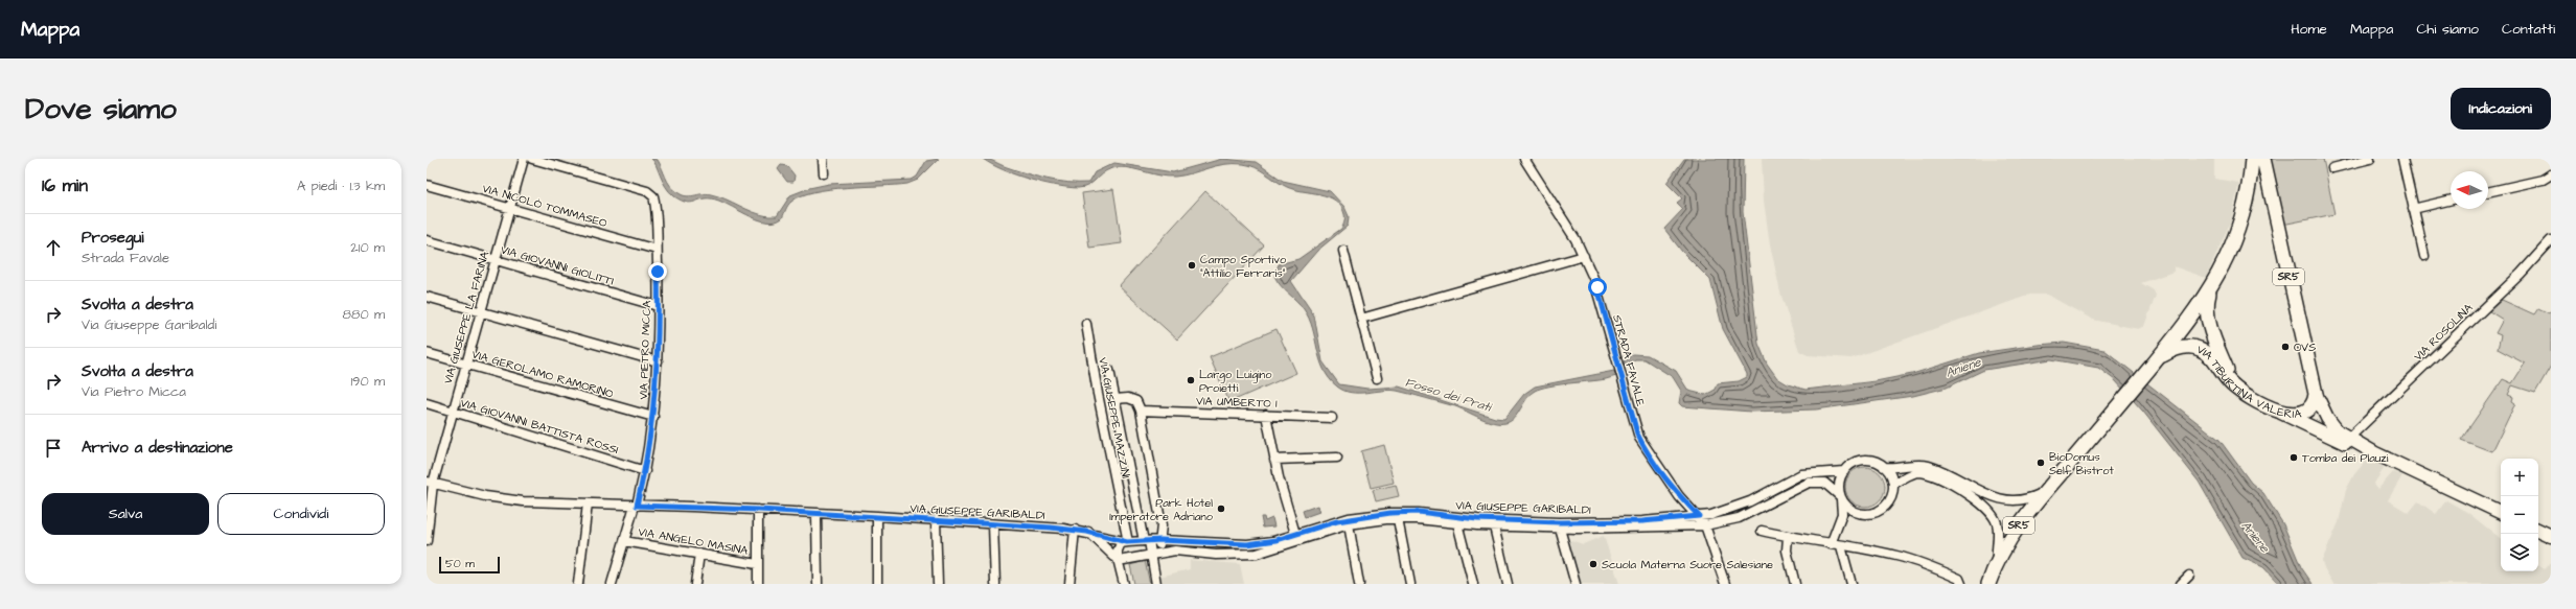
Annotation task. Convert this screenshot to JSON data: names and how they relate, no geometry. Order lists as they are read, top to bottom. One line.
{"streets":{"main road":["SR5","VIA TIBURTINA VALERIA"],"street":["VIA NICOLÒ TOMMASEO","VIA GIOVANNI GIOLITTI","VIA GIUSEPPE LA FARINA","VIA ROSOLINA","VIA PIETRO MICCA","STRADA FAVALE","VIA GEROLAMO RAMORINO","VIA UMBERTO I","VIA GIUSEPPE MAZZINI","VIA GIOVANNI BATTISTA ROSSI","VIA GIUSEPPE GARIBALDI","VIA ANGELO MASINA"]},"crossings":[["VIA NICOLÒ TOMMASEO","VIA GIUSEPPE LA FARINA"],["VIA NICOLÒ TOMMASEO","VIA PIETRO MICCA"],["VIA GIOVANNI GIOLITTI","VIA GIUSEPPE LA FARINA"],["VIA GIOVANNI GIOLITTI","VIA PIETRO MICCA"],["VIA GIUSEPPE LA FARINA","VIA GEROLAMO RAMORINO"],["VIA GIUSEPPE LA FARINA","VIA GIOVANNI BATTISTA ROSSI"],["VIA GIUSEPPE LA FARINA","VIA GIUSEPPE GARIBALDI"],["VIA PIETRO MICCA","VIA GEROLAMO RAMORINO"],["VIA PIETRO MICCA","VIA GIOVANNI BATTISTA ROSSI"],["VIA PIETRO MICCA","VIA GIUSEPPE GARIBALDI"],["VIA PIETRO MICCA","VIA ANGELO MASINA"],["STRADA FAVALE","VIA GIUSEPPE GARIBALDI"],["VIA GIUSEPPE MAZZINI","VIA GIUSEPPE GARIBALDI"]],"water":["Aniene","Fosso dei Prati"],"places":["Campo Sportivo \"Attilio Ferraris\"","OVS","Largo Luigino Proietti","Tomba dei Plauzi","BioDomus Self Bistrot","Park Hotel Imperatore Adriano","Scuola Materna Suore Salesiane"],"scale_bar":"50 m","north":"left","page":{"header":"Mappa","nav":["Home","Mappa","Chi siamo","Contatti"],"buttons":["Indicazioni",["Salva","Condividi"]],"title":"Dove siamo","heading":["16 min","A piedi · 1.3 km"],"list":[["Prosegui","Strada Favale","210 m"],["Svolta a destra","Via Giuseppe Garibaldi","880 m"],["Svolta a destra","Via Pietro Micca","190 m"],"Arrivo a destinazione"],"map_buttons":["+","−"],"scale":"50 m"}}
